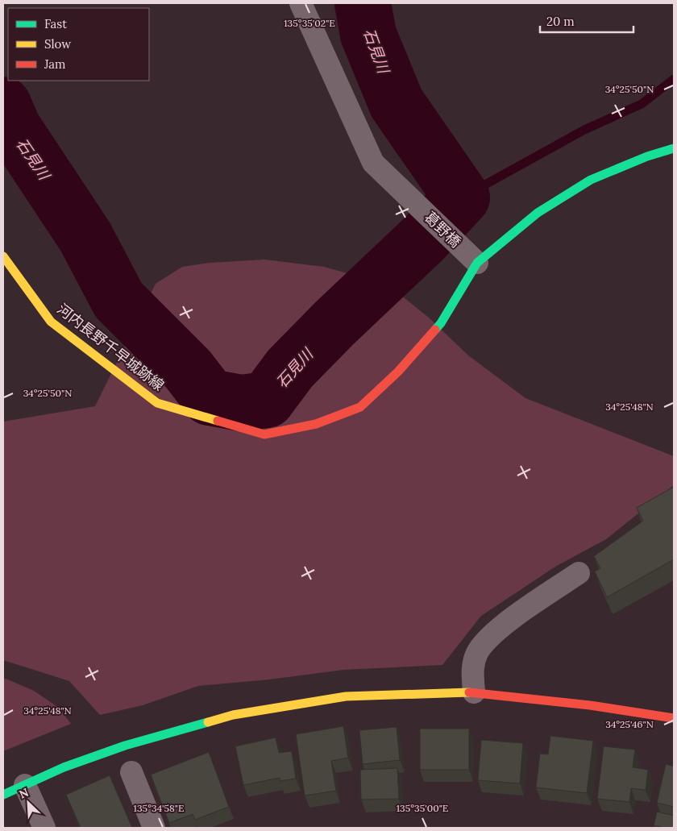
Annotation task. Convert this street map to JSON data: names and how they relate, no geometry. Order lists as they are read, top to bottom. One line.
{"streets":{"main road":["河内長野千早城跡線"],"street":["葛野橋"]},"crossings":[["葛野橋","河内長野千早城跡線"]],"water":["石見川"],"legend":["Fast","Slow","Jam"],"scale_bar":"20 m","north":"top left","coordinates":["135°35'02\"E","34°25'50\"N","34°25'48\"N","34°25'46\"N","135°34'58\"E","135°35'00\"E"]}
